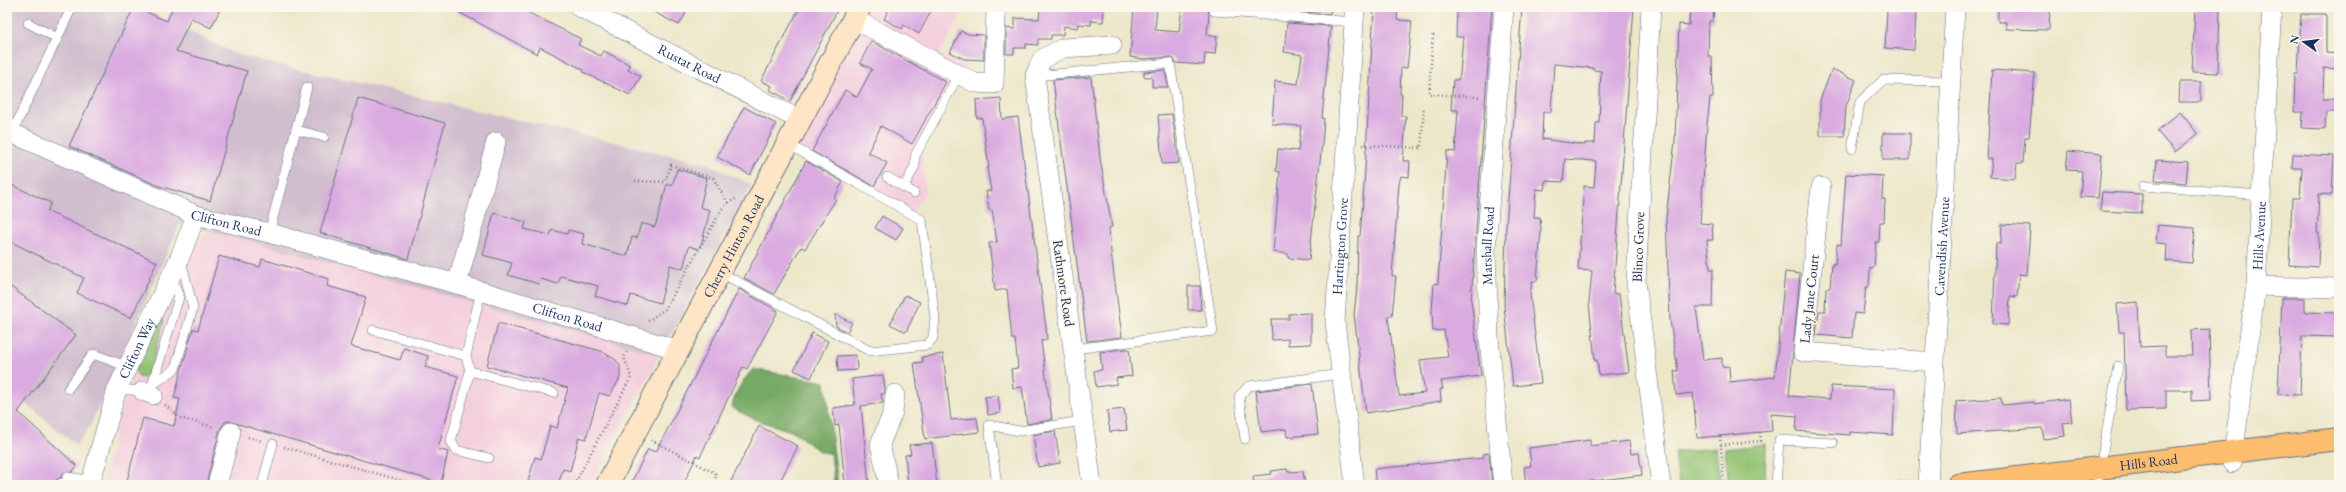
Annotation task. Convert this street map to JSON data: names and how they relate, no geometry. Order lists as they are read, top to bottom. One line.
{"streets":{"main road":["Hills Road"],"street":["Rustat Road","Clifton Road","Hills Avenue","Cherry Hinton Road","Hartington Grove","Marshall Road","Cavendish Avenue","Blinco Grove","Rathmore Road","Lady Jane Court","Clifton Way"]},"crossings":[["Rustat Road","Cherry Hinton Road"],["Clifton Road","Cherry Hinton Road"],["Clifton Road","Clifton Way"],["Hills Avenue","Hills Road"],["Cavendish Avenue","Lady Jane Court"]],"north":"left"}
